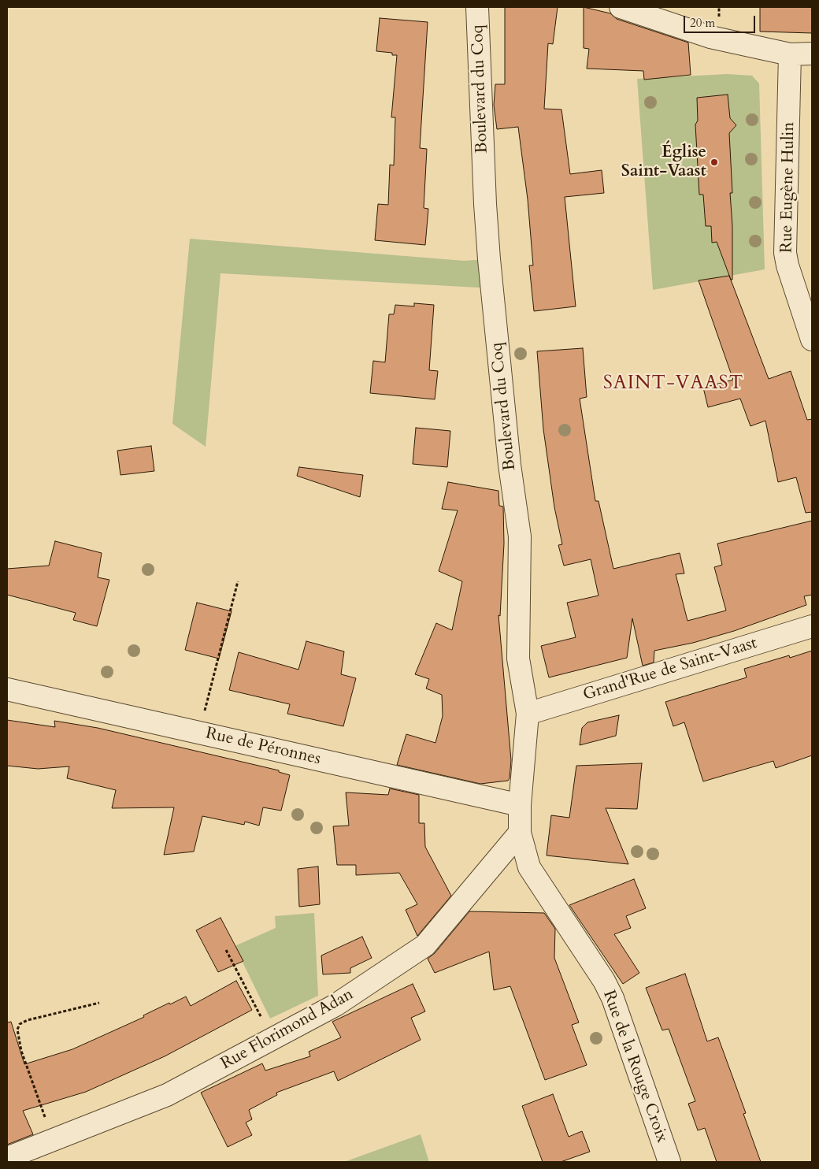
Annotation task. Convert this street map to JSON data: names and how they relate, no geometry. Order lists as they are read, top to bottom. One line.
{"streets":{"street":["Boulevard du Coq","Rue Eugène Hulin","Grand'Rue de Saint-Vaast","Rue de Péronnes","Rue Florimond Adan","Rue de la Rouge Croix"]},"crossings":[["Boulevard du Coq","Grand'Rue de Saint-Vaast"],["Boulevard du Coq","Rue de Péronnes"],["Boulevard du Coq","Rue de la Rouge Croix"],["Rue de Péronnes","Rue de la Rouge Croix"],["Rue Florimond Adan","Rue de la Rouge Croix"]],"districts":["SAINT-VAAST"],"places":["Église Saint-Vaast"],"scale_bar":"20 m"}
